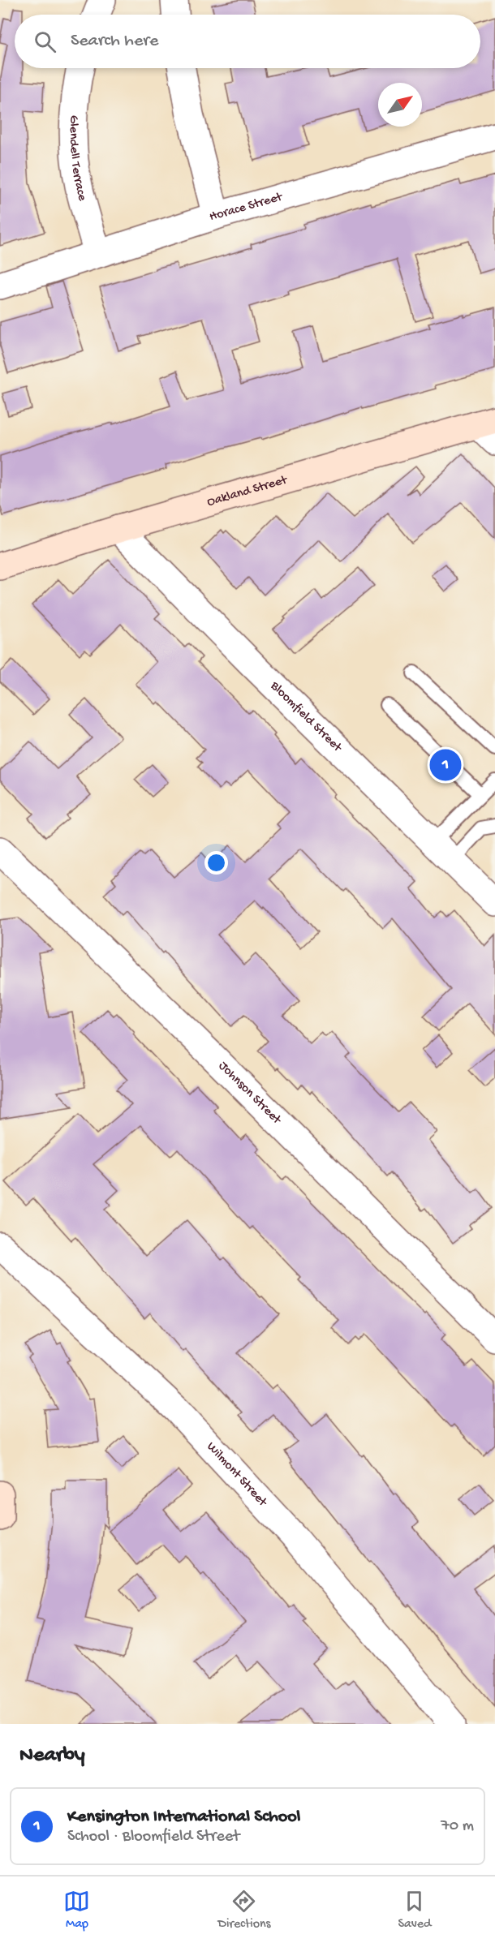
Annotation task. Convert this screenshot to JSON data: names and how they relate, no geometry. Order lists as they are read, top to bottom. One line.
{"streets":{"main road":["Oakland Street"],"street":["Glendell Terrace","Horace Street","Bloomfield Street","Johnson Street","Wilmont Street"]},"crossings":[["Glendell Terrace","Horace Street"],["Oakland Street","Bloomfield Street"]],"north":"top right","page":{"search":"Search here","pins":"1","heading":"Nearby","list":[{"mark":"1","name":"Kensington International School","note":"School · Bloomfield Street","value":"70 m"}],"nav":["Map","Directions","Saved"]}}
